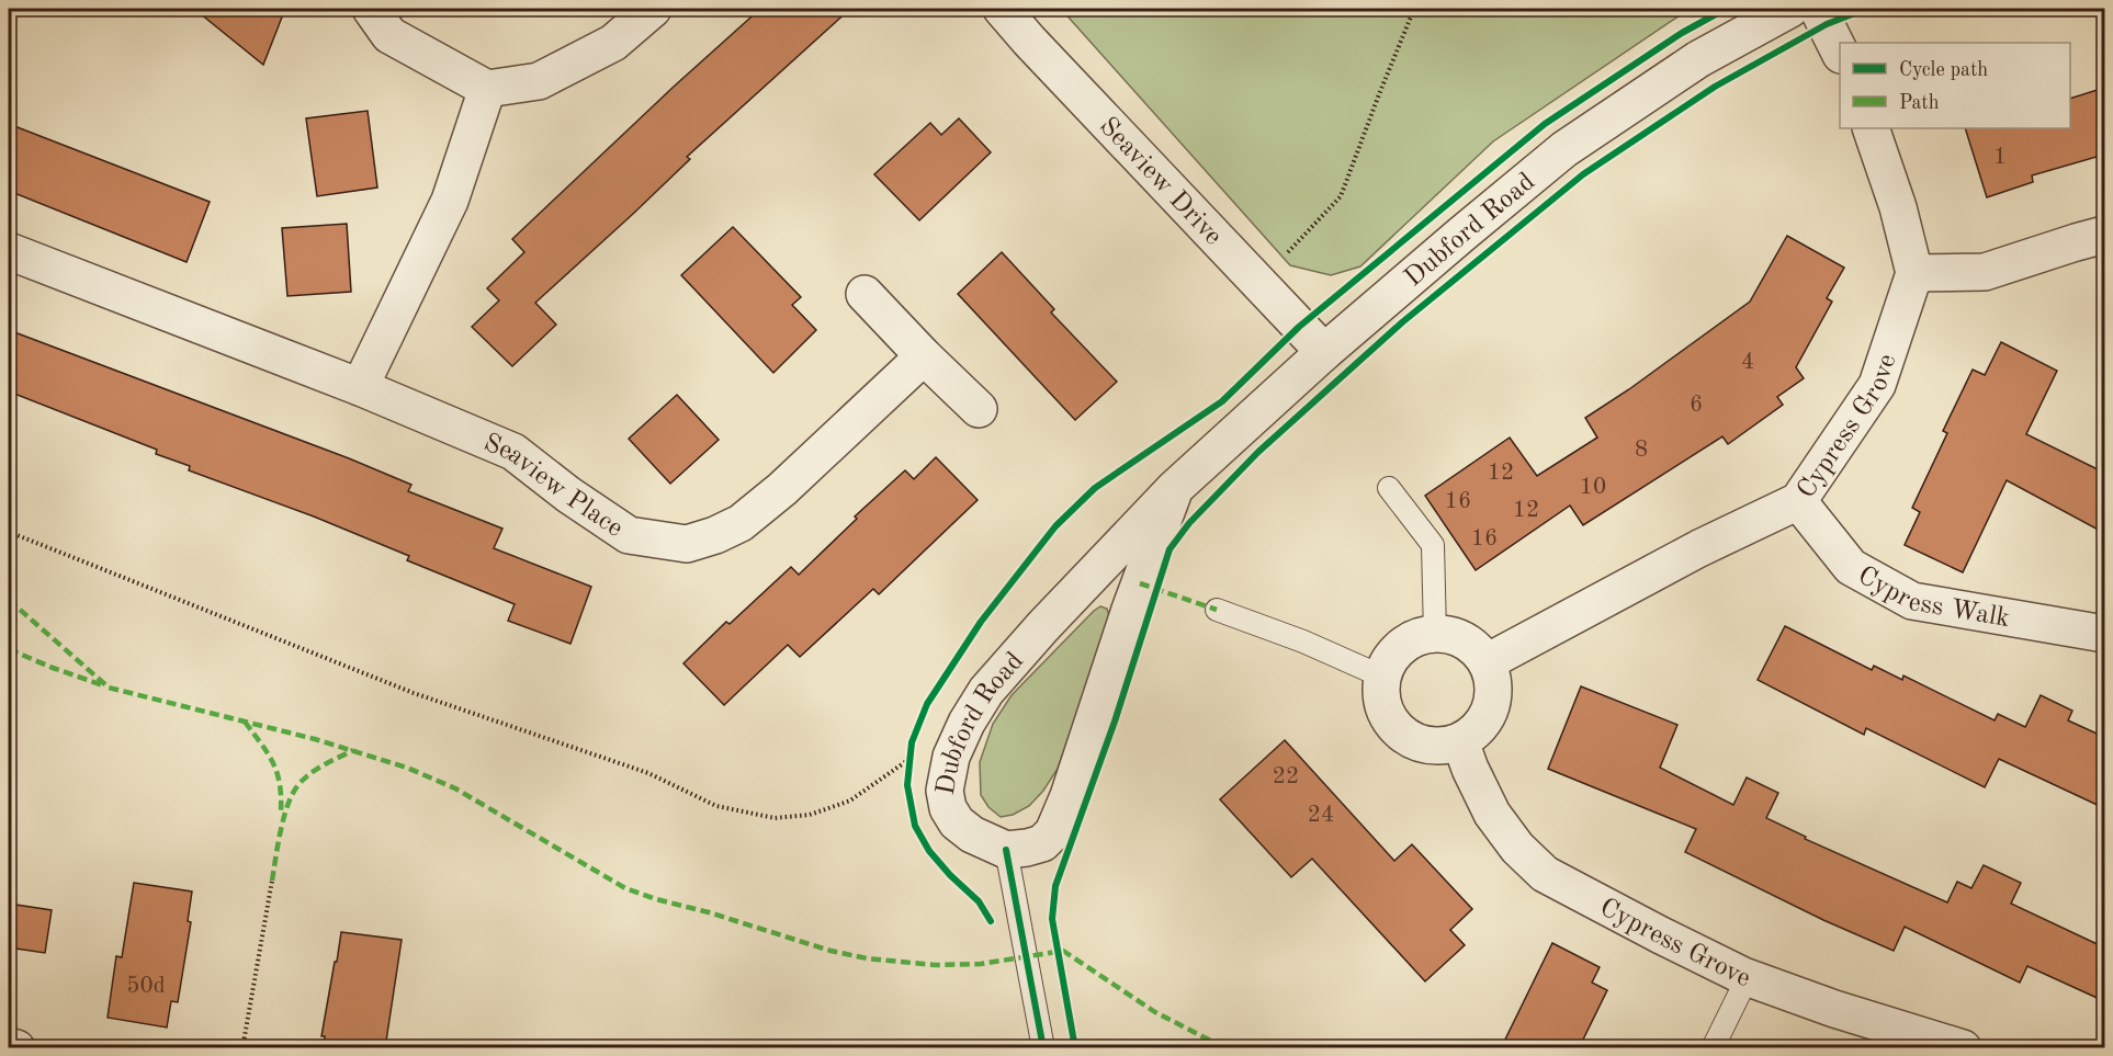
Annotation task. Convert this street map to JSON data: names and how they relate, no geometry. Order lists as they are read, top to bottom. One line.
{"streets":{"street":["Seaview Drive","Dubford Road","Cypress Grove","Seaview Place","Cypress Walk"]},"crossings":[["Seaview Drive","Dubford Road"],["Cypress Grove","Cypress Walk"]],"house_numbers":["1","4","6","8","12","10","16","12","16","22","24","50d"],"legend":["Cycle path","Path"]}
